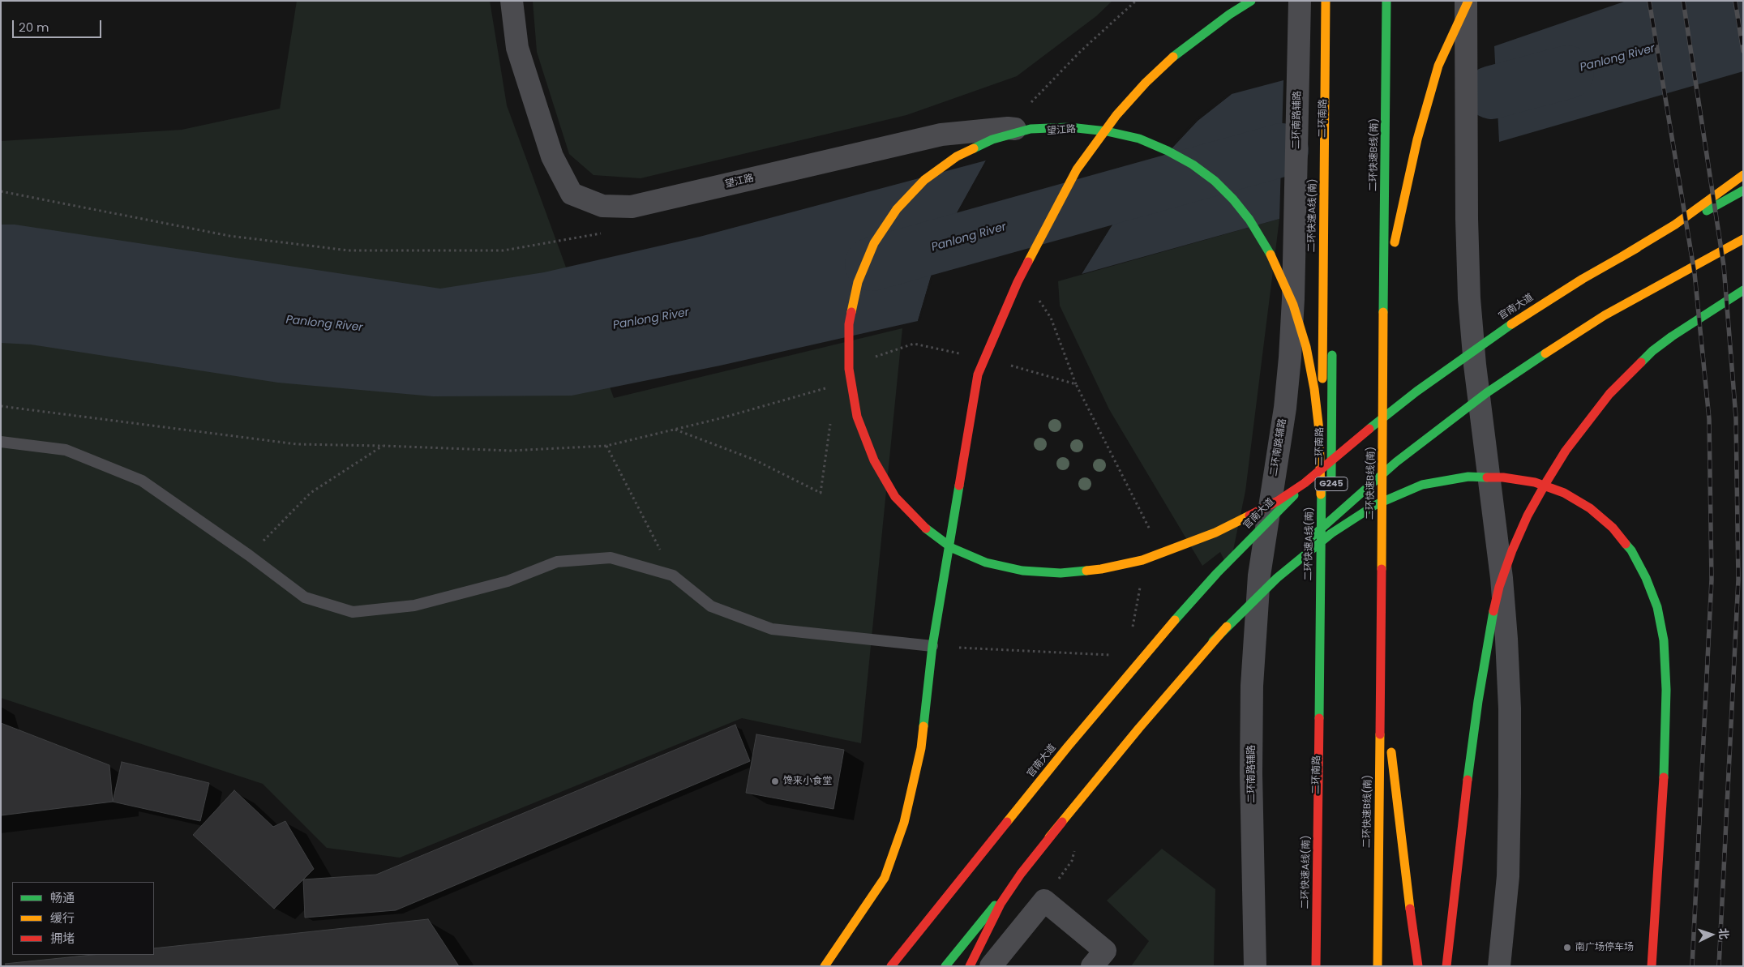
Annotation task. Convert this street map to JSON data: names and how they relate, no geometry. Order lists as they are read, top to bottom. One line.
{"streets":{"main road":["二环南路","二环快速B线(南)","二环快速A线(南)","官南大道","G245"],"street":["二环南路辅路","望江路"]},"water":["Panlong River"],"places":["馋来小食堂","南广场停车场"],"legend":["畅通","缓行","拥堵"],"scale_bar":"20 m","north":"right"}
